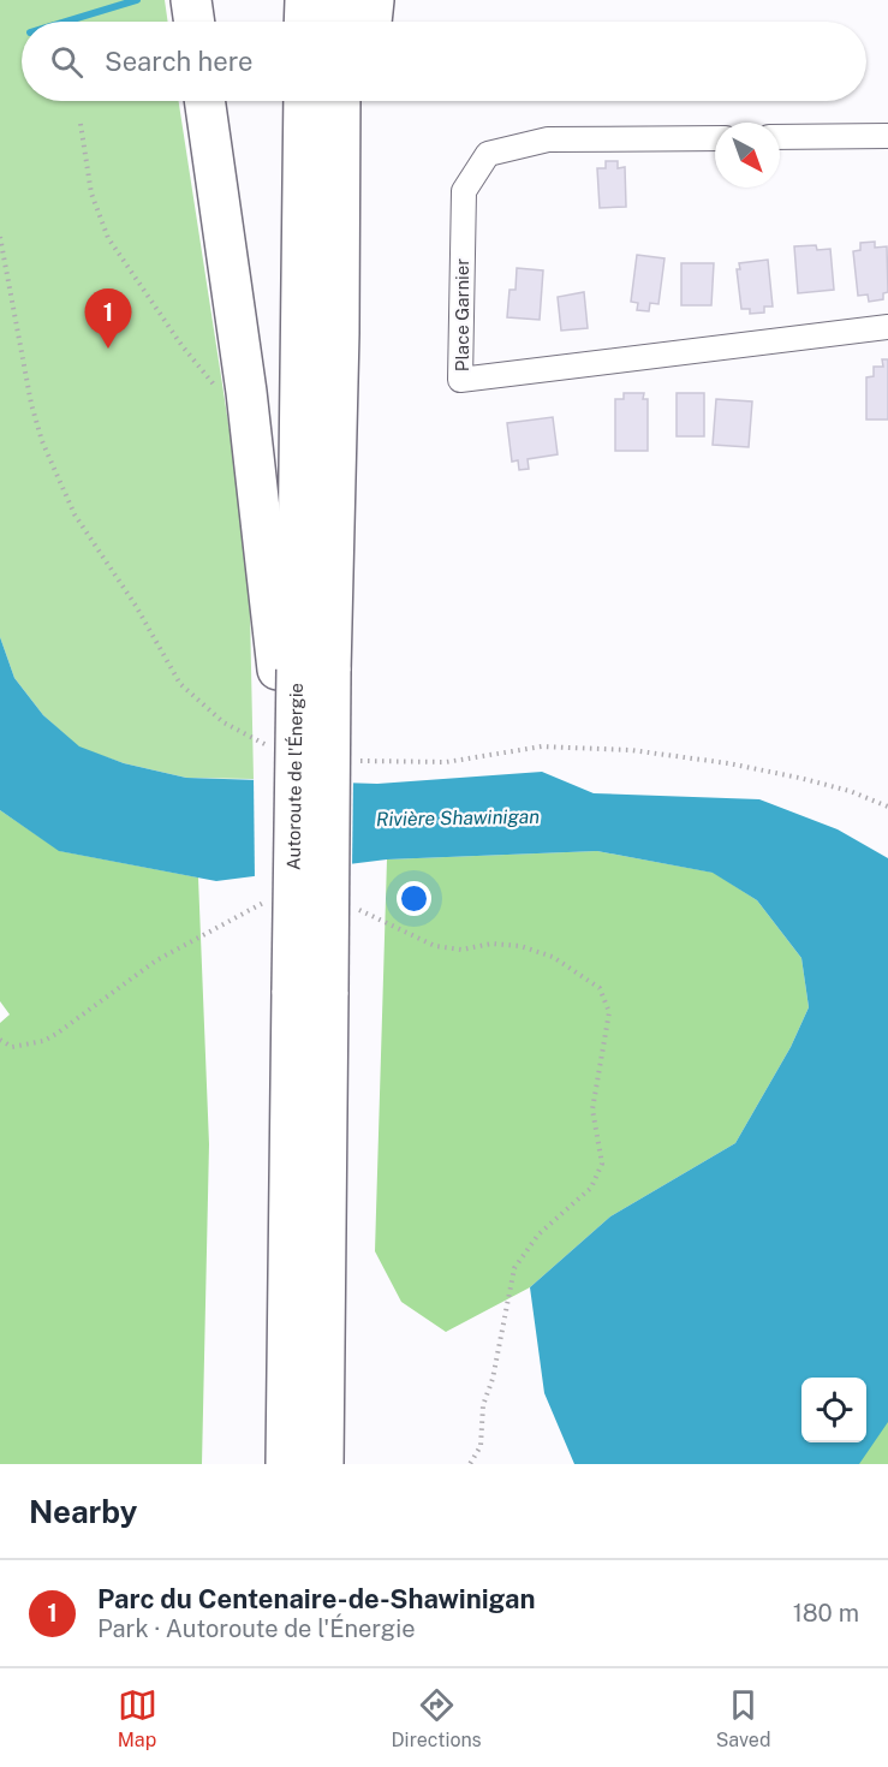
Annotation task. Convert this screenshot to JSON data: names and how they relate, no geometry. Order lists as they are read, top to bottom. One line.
{"streets":{"highway":["Autoroute de l'Énergie"],"street":["Place Garnier"]},"water":["Rivière Shawinigan"],"north":"bottom right","page":{"search":"Search here","pins":"1","heading":"Nearby","list":[{"mark":"1","name":"Parc du Centenaire-de-Shawinigan","note":"Park · Autoroute de l'Énergie","value":"180 m"}],"nav":["Map","Directions","Saved"]}}
